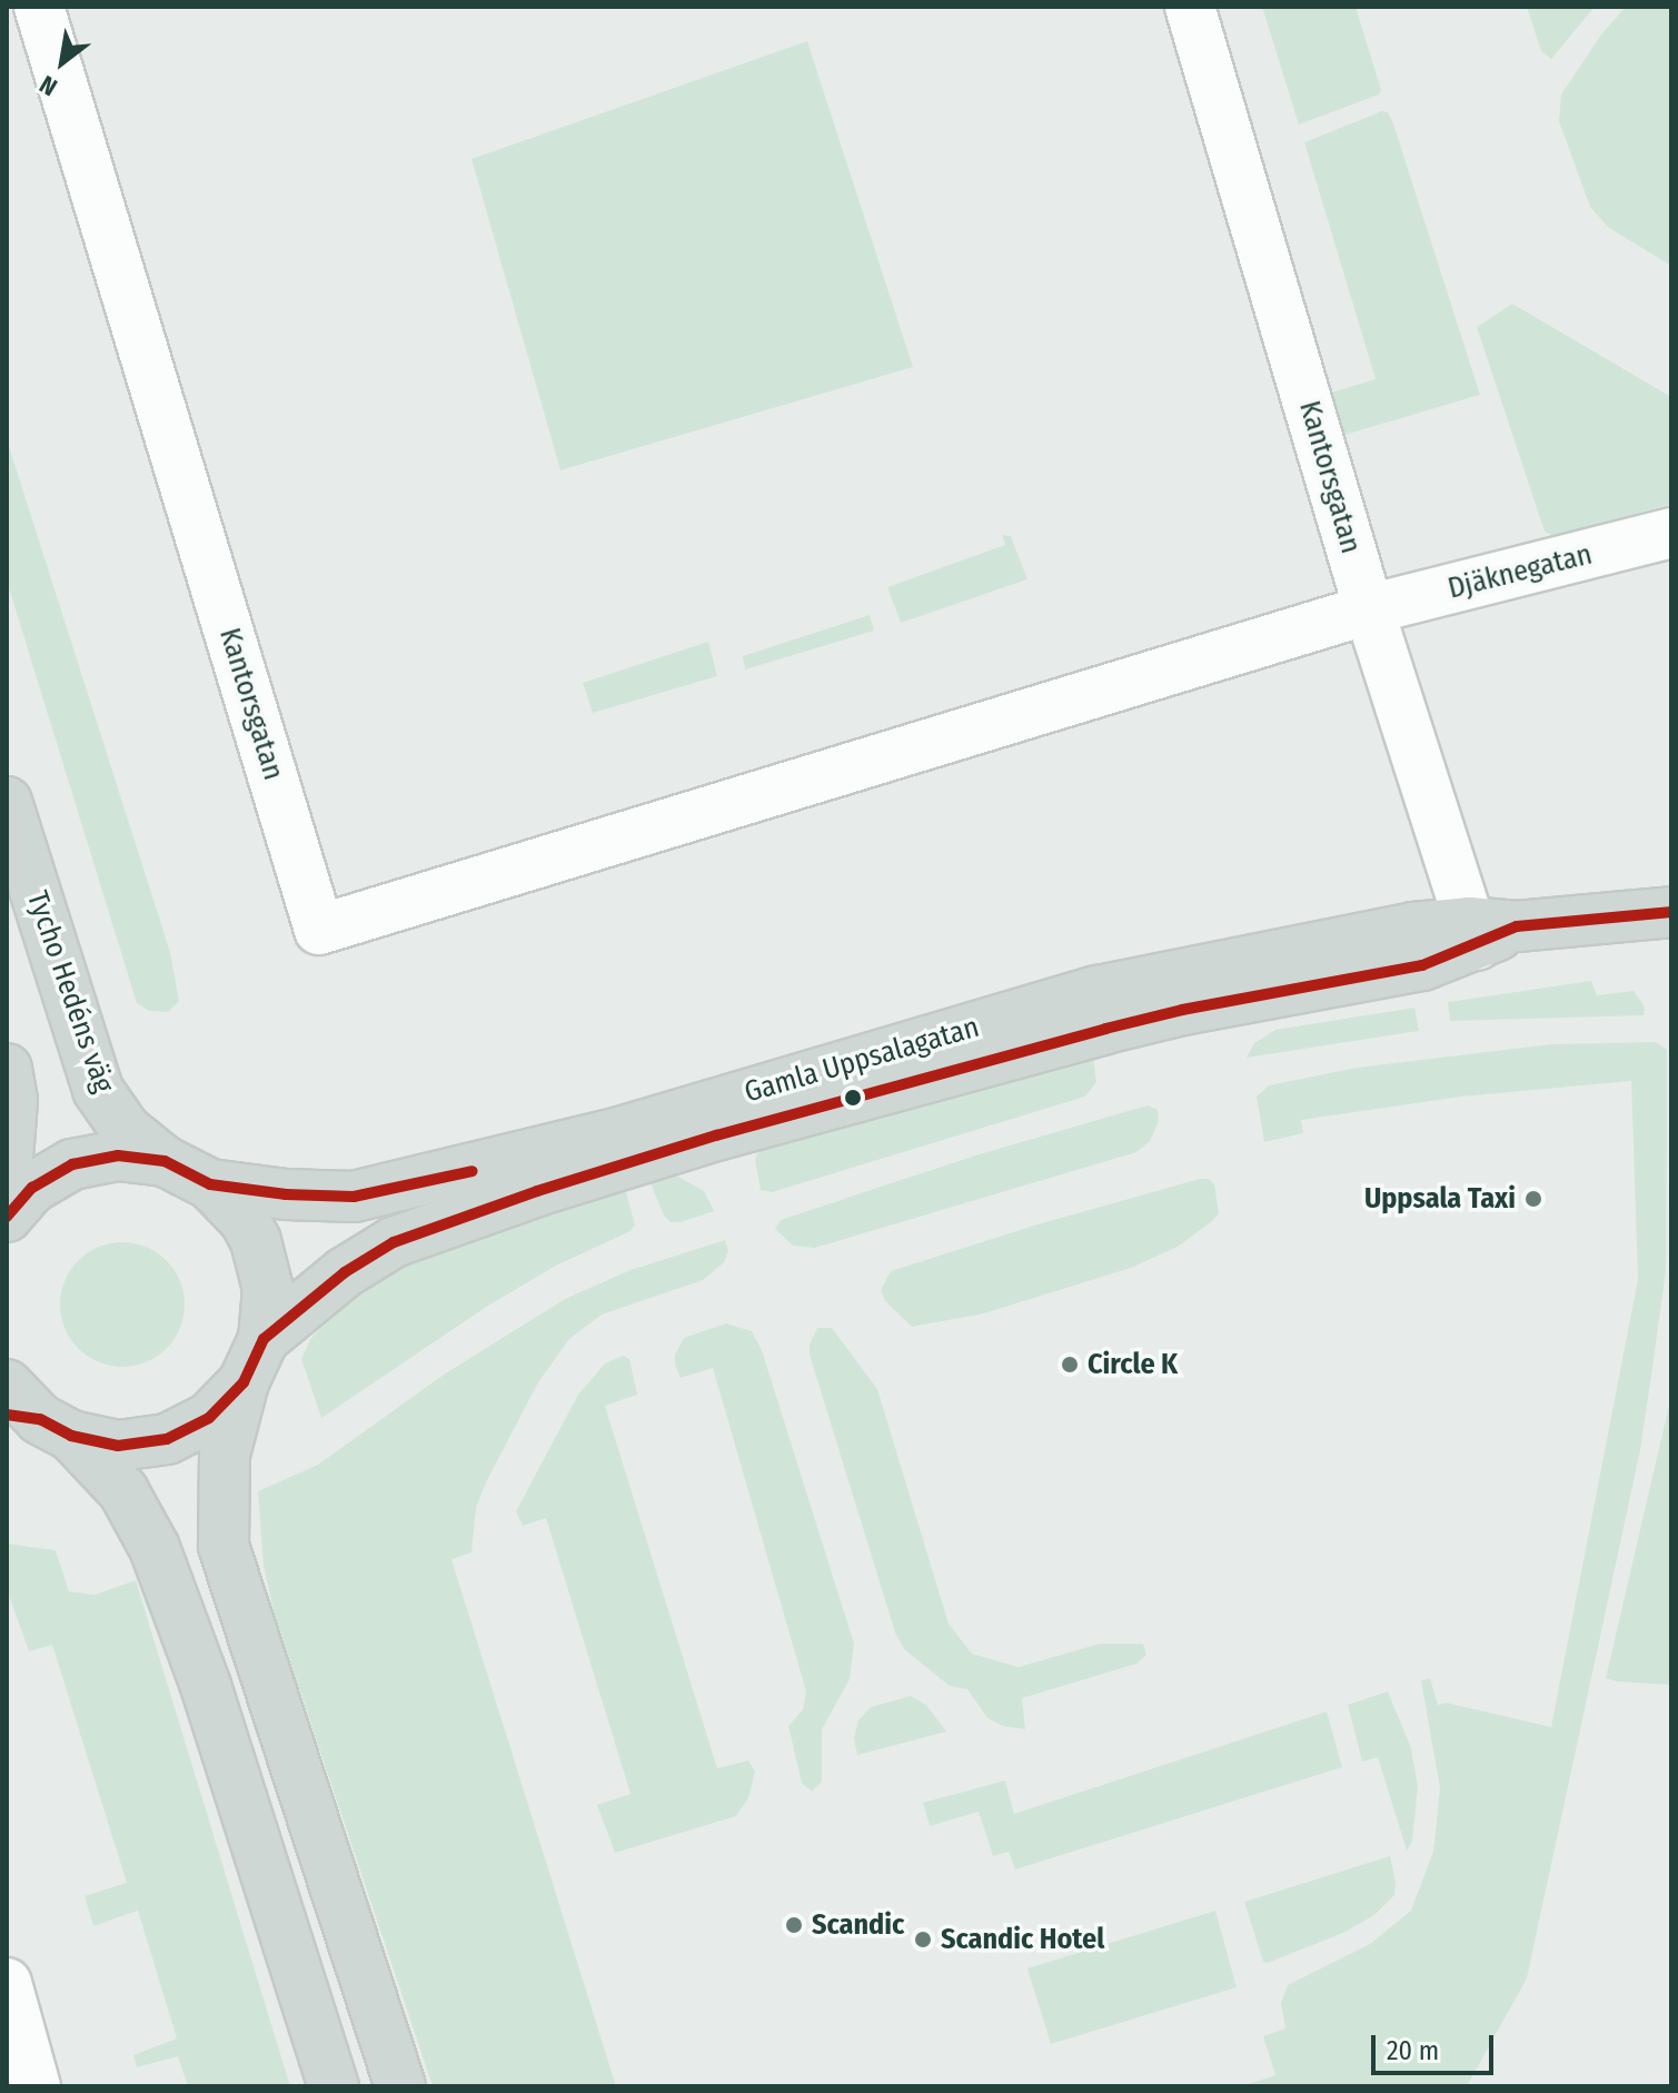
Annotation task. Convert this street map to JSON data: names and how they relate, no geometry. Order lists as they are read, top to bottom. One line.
{"streets":{"main road":["Tycho Hedéns väg","Gamla Uppsalagatan"],"street":["Kantorsgatan","Djäknegatan"]},"crossings":[["Kantorsgatan","Djäknegatan"],["Kantorsgatan","Gamla Uppsalagatan"]],"places":["Uppsala Taxi","Circle K","Scandic","Scandic Hotel"],"scale_bar":"20 m","north":"bottom left"}
